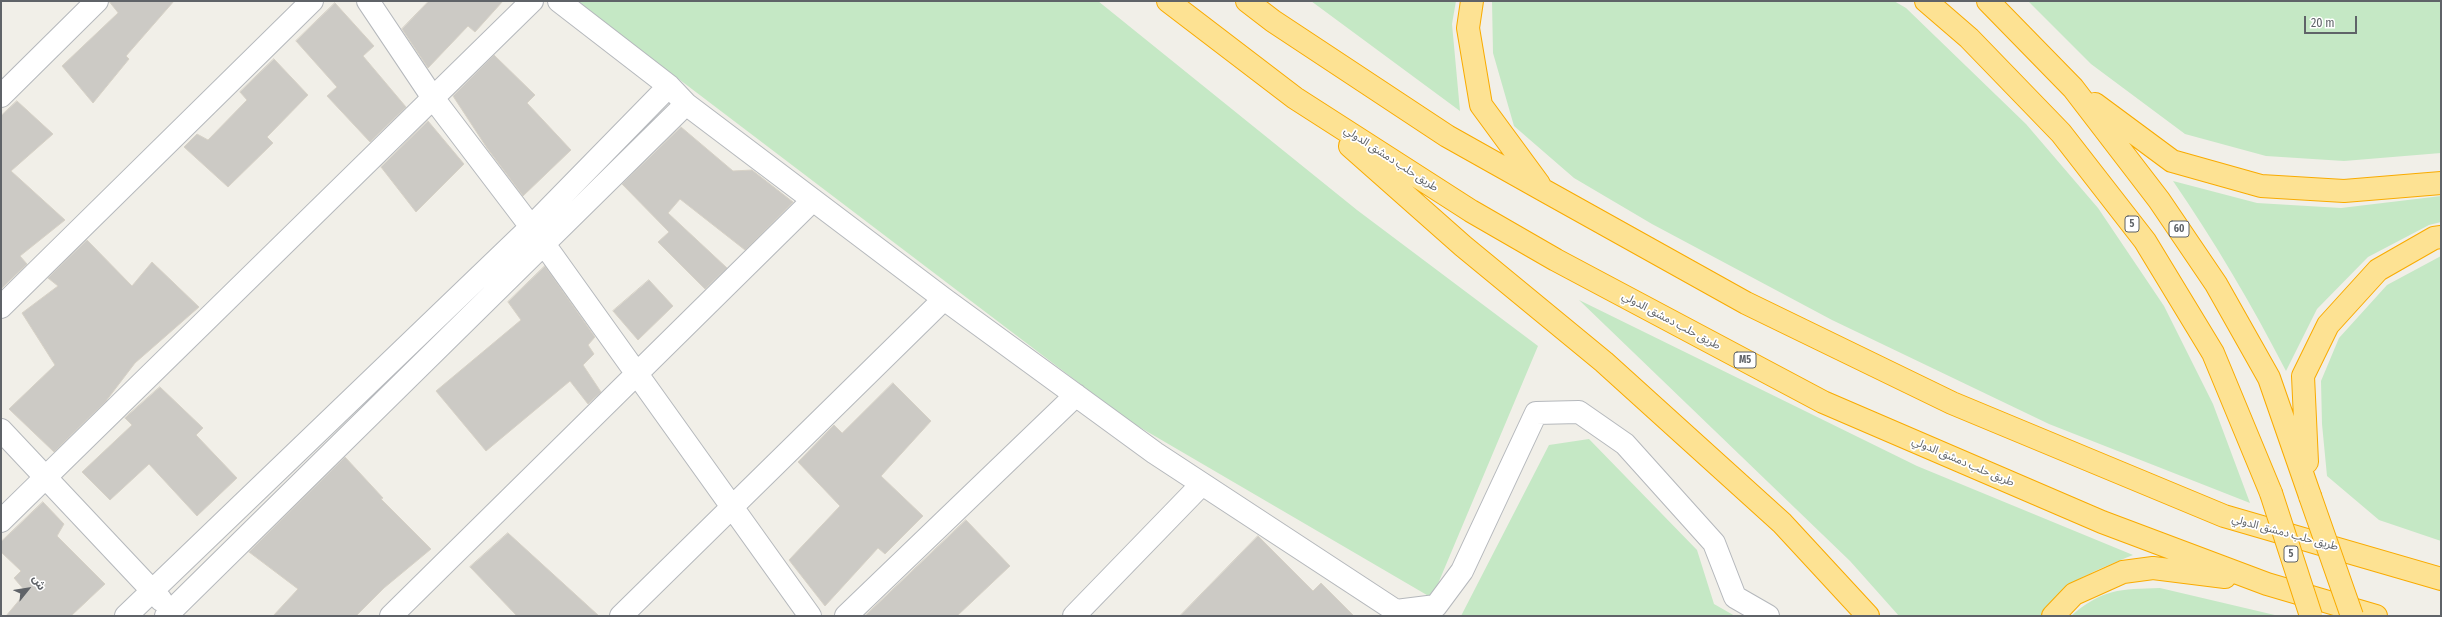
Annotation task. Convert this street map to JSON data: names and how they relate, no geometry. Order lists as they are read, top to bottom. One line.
{"streets":{"highway":["طريق حلب دمشق الدولي","5","60","M5"]},"scale_bar":"20 m","north":"top right"}
